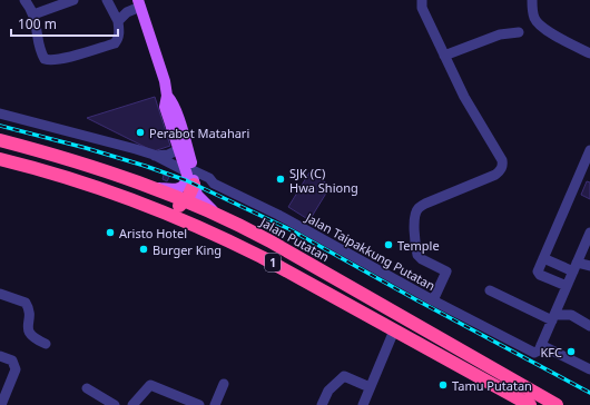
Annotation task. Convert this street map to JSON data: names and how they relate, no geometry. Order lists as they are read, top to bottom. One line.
{"streets":{"highway":["Jalan Putatan","1"],"street":["Jalan Taipakkung Putatan"]},"places":["Perabot Matahari","SJK (C) Hwa Shiong","Aristo Hotel","Temple","Burger King","KFC","Tamu Putatan"],"scale_bar":"100 m"}
